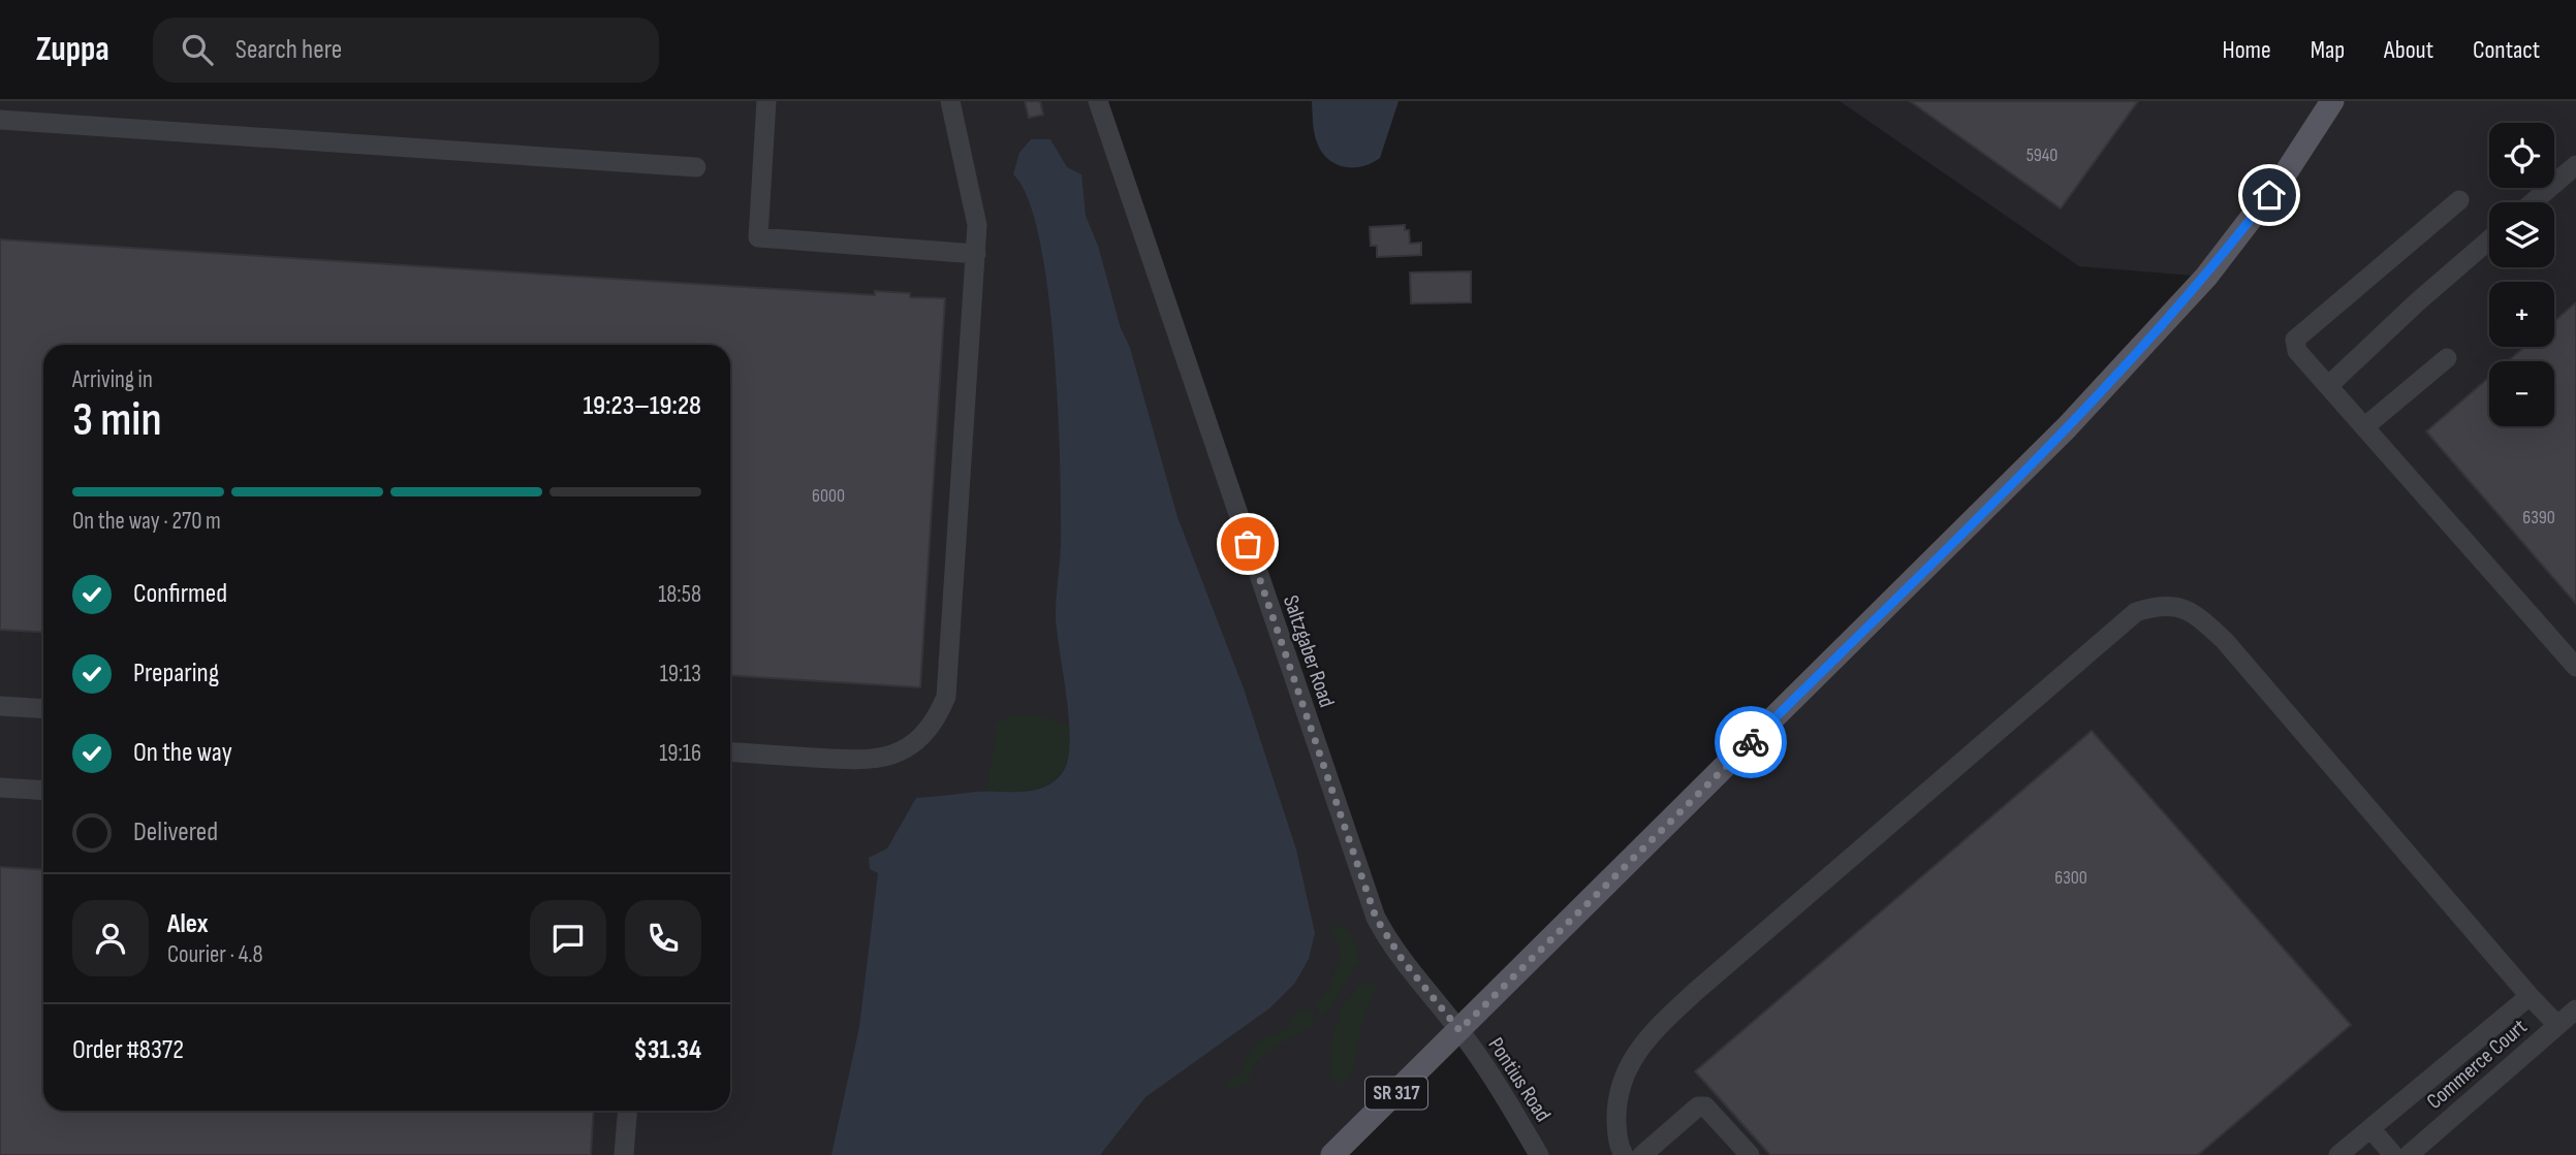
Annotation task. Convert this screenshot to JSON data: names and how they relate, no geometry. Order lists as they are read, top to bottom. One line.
{"streets":{"main road":["SR 317"],"street":["Saltzgaber Road","Commerce Court","Pontius Road"]},"crossings":[["Saltzgaber Road","Pontius Road"],["Saltzgaber Road","SR 317"],["Pontius Road","SR 317"]],"house_numbers":["5940","6000","6390","6300"],"page":{"header":"Zuppa","search":"Search here","nav":["Home","Map","About","Contact"],"map_buttons":["+","−"],"heading":["3 min","Arriving in","19:23–19:28"],"panel":["Alex","Courier · 4.8","Order #8372","$31.34"],"bar":"On the way · 270 m","list":[["Confirmed","18:58"],["Preparing","19:13"],["On the way","19:16"],"Delivered"]}}
